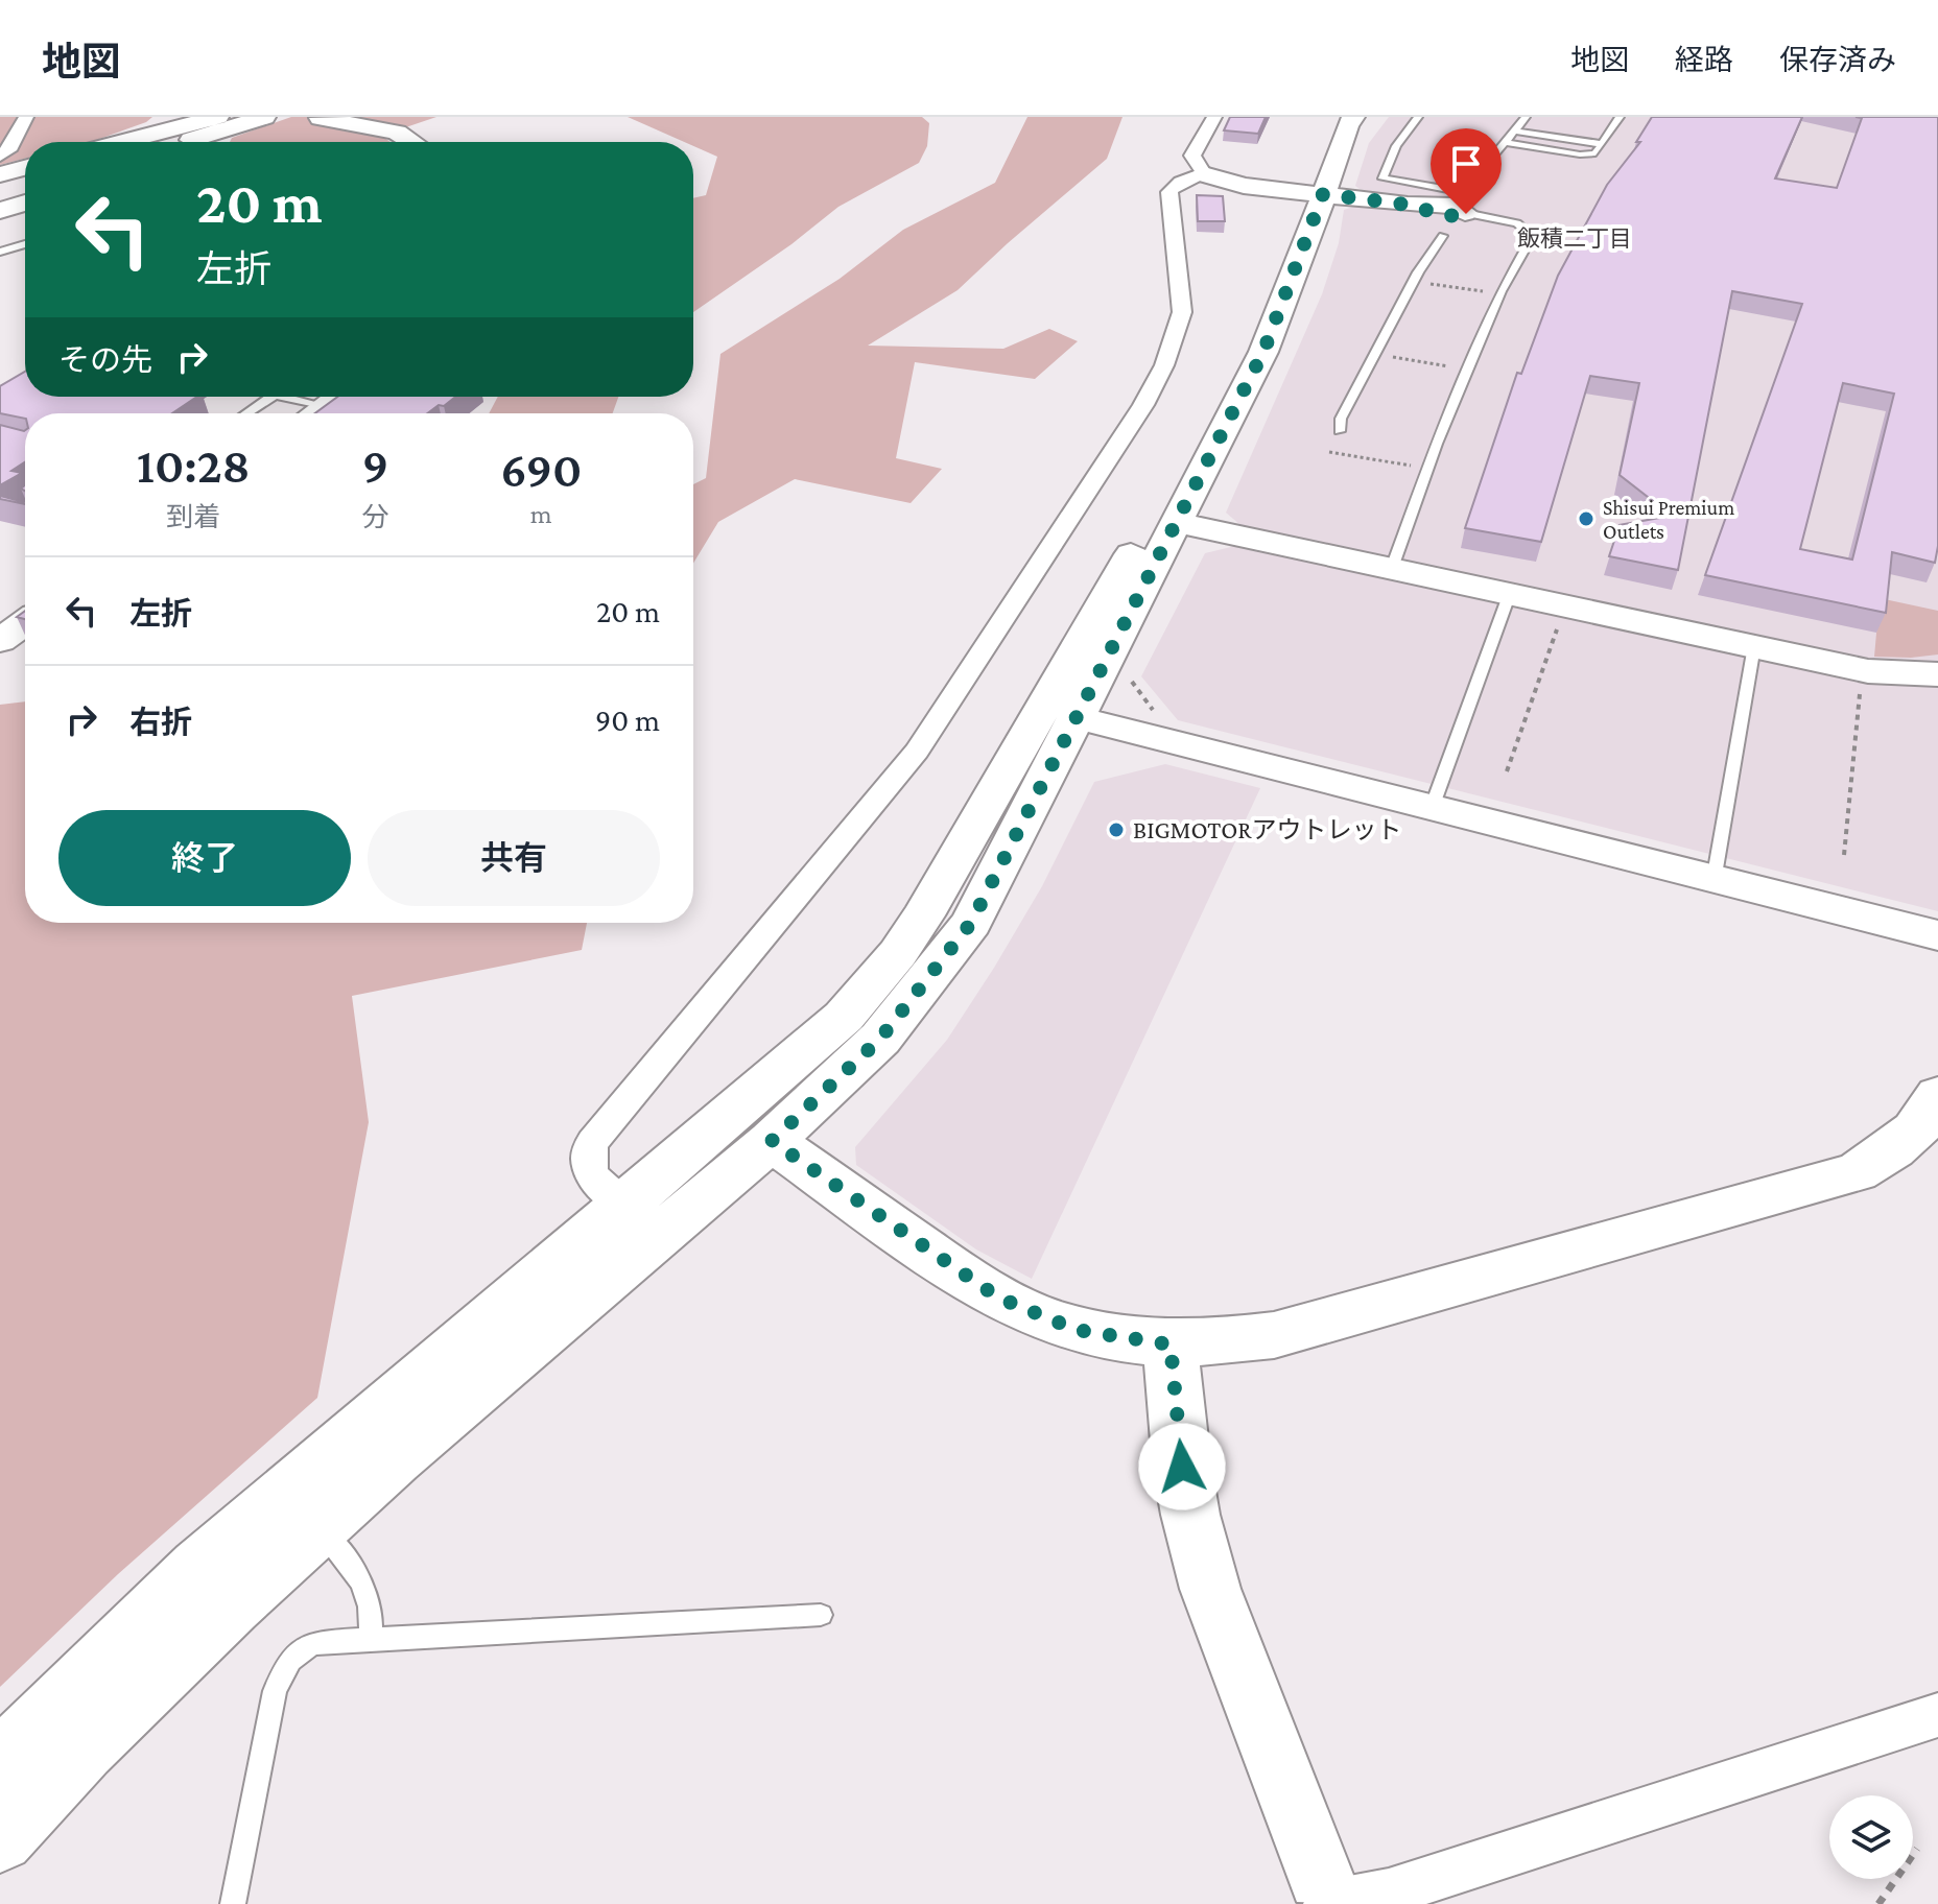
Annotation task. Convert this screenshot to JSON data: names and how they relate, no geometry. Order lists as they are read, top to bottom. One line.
{"districts":["飯積二丁目"],"places":["Shisui Premium Outlets","BIGMOTORアウトレット"],"page":{"header":"地図","nav":["地図","経路","保存済み"],"turn":["20 m","左折"],"then":"その先","eta":["10:28","到着","9","分","690","m"],"list":[{"name":"左折","value":"20 m"},{"name":"右折","value":"90 m"}],"buttons":["終了","共有"]}}
